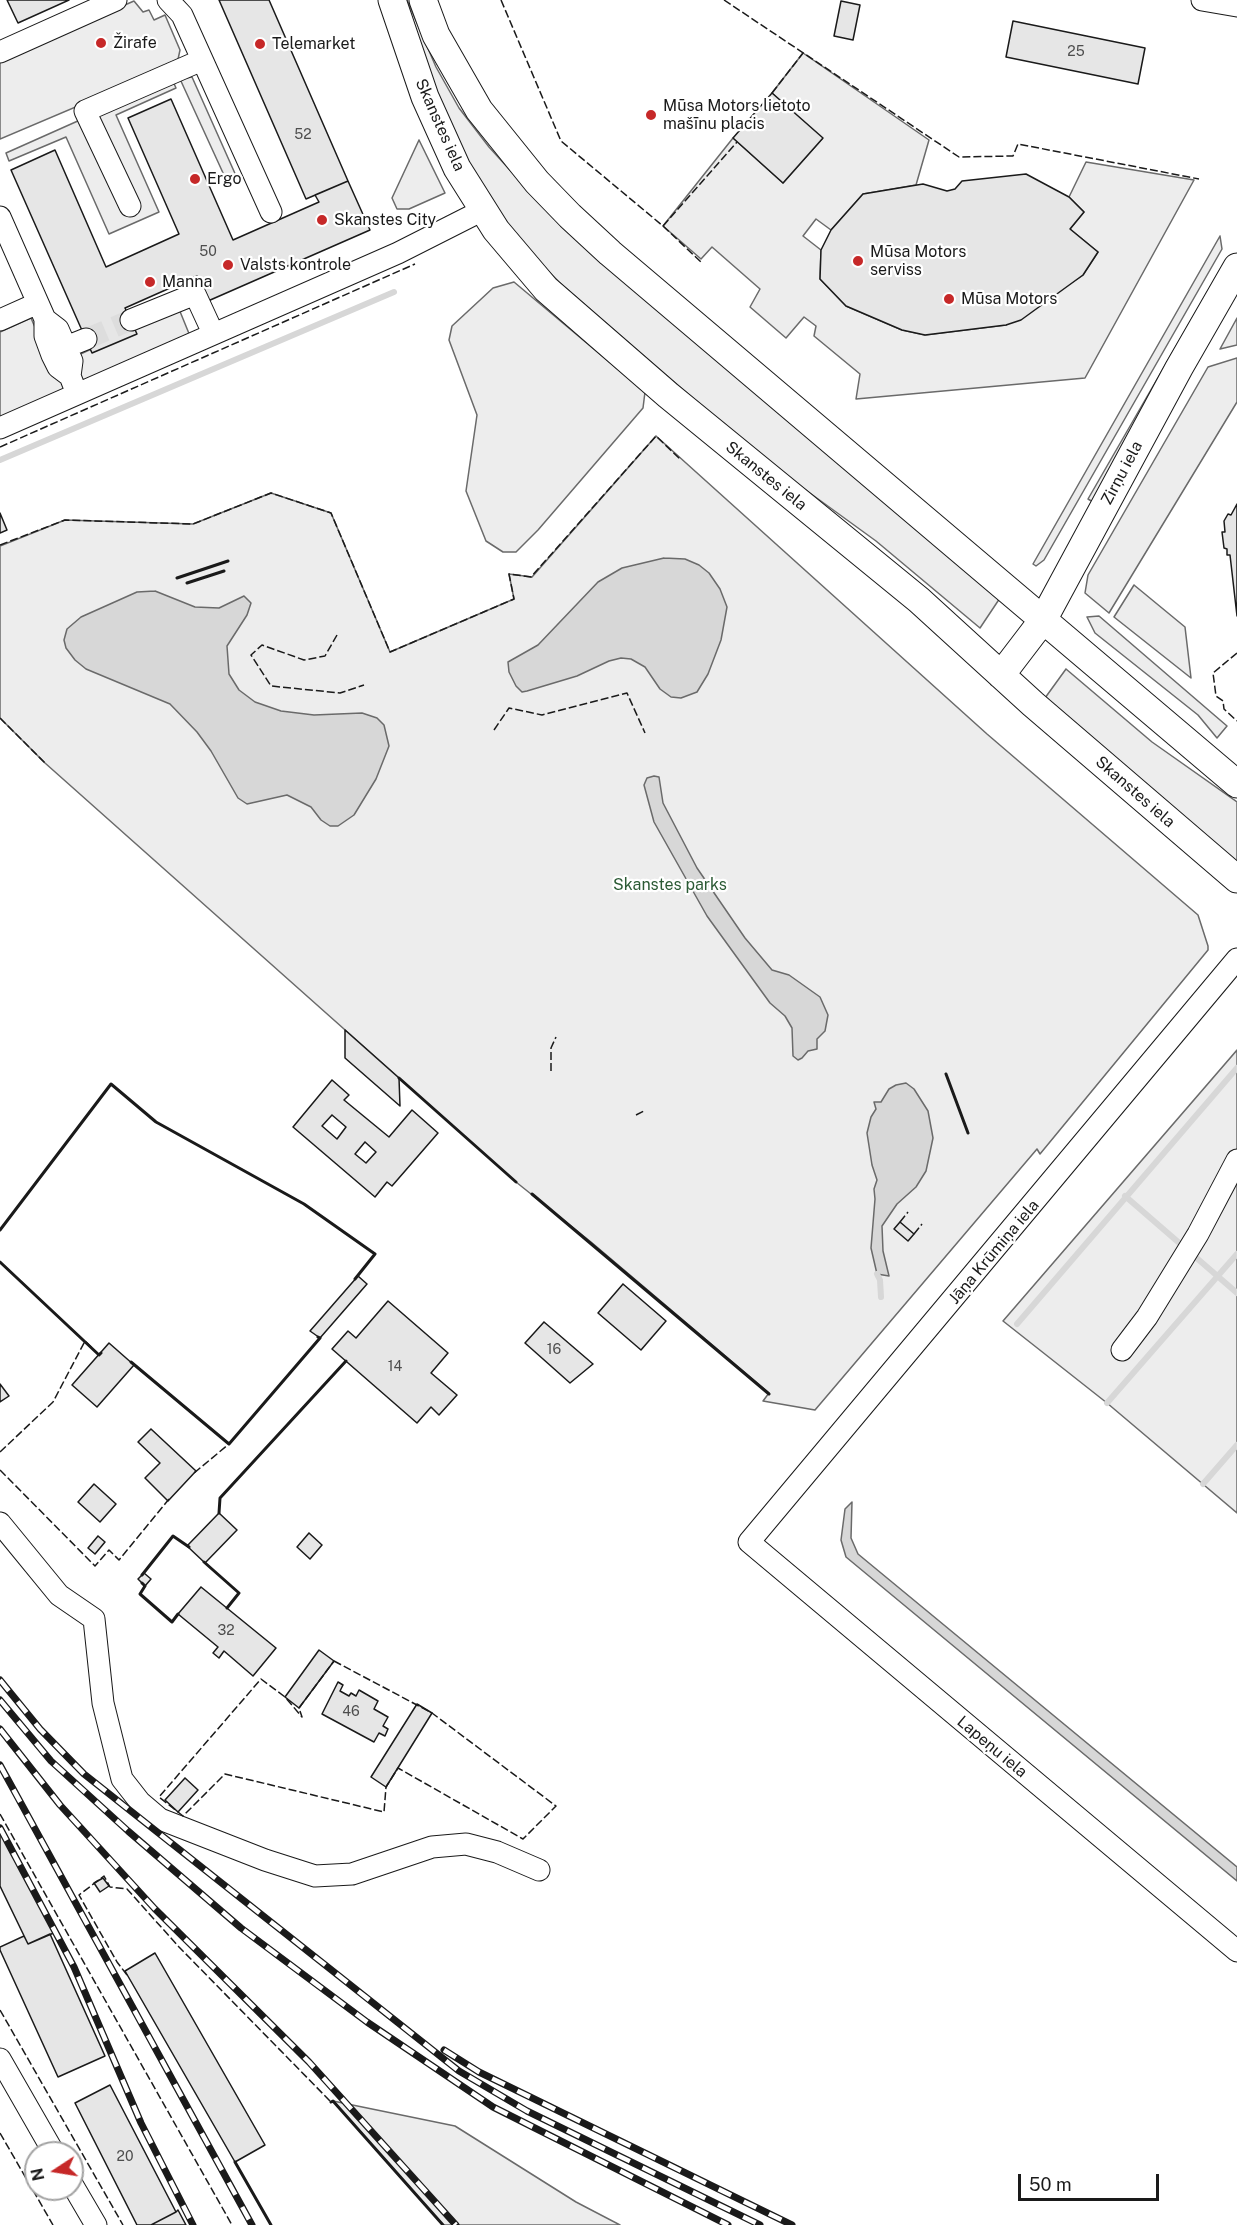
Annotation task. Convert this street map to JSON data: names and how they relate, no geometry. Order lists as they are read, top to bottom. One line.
{"streets":{"main road":["Skanstes iela","Zirņu iela"],"street":["Jāņa Krūmiņa iela","Lapeņu iela"]},"crossings":[["Skanstes iela","Zirņu iela"],["Jāņa Krūmiņa iela","Lapeņu iela"]],"parks":["Skanstes parks"],"places":["Žirafe","Telemarket","Mūsa Motors lietoto mašīnu placis","Ergo","Skanstes City","Mūsa Motors serviss","Valsts kontrole","Manna","Mūsa Motors"],"house_numbers":["25","52","50","16","14","32","46","20"],"scale_bar":"50 m","north":"left"}
